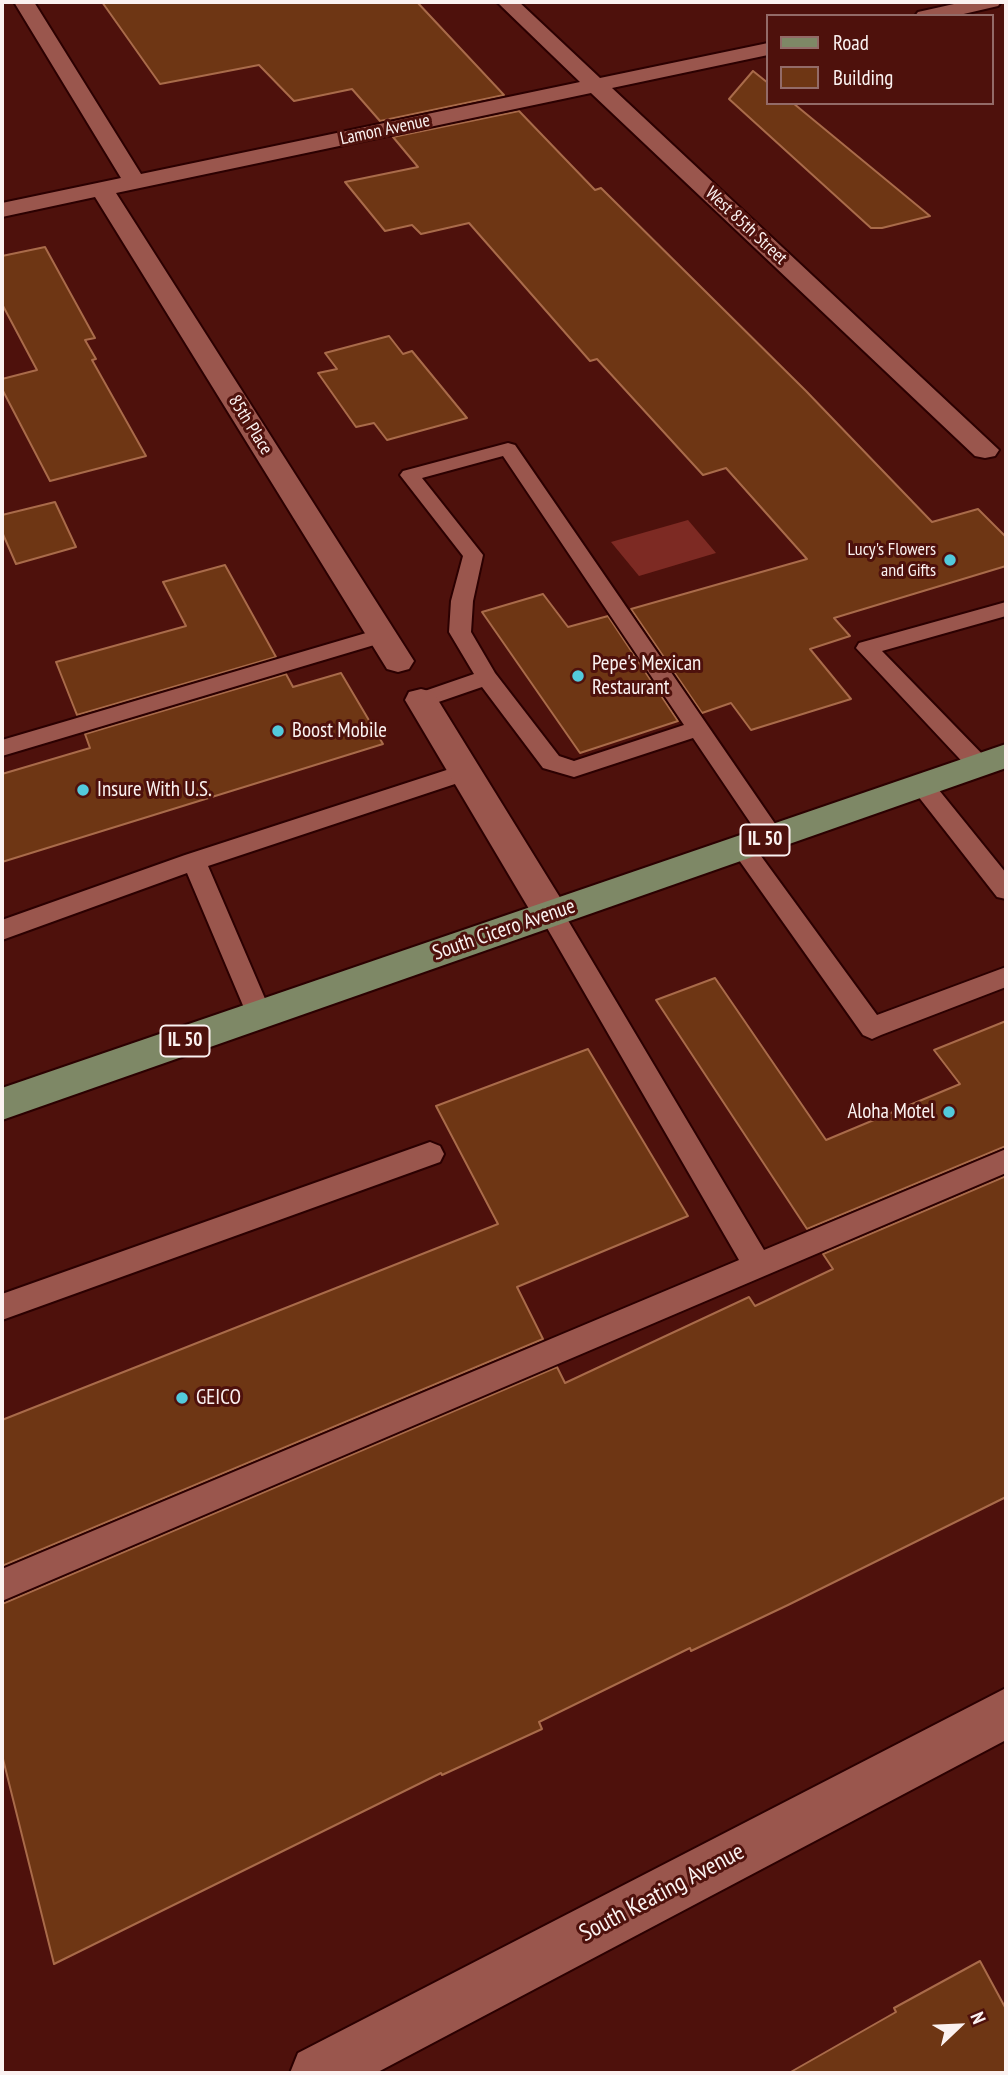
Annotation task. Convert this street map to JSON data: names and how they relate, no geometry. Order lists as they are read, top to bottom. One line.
{"streets":{"main road":["IL 50","South Cicero Avenue"],"street":["Lamon Avenue","West 85th Street","85th Place","South Keating Avenue"]},"crossings":[["Lamon Avenue","West 85th Street"],["Lamon Avenue","85th Place"]],"places":["Lucy's Flowers and Gifts","Pepe's Mexican Restaurant","Boost Mobile","Insure With U.S.","Aloha Motel","GEICO"],"legend":["Road","Building"],"north":"top right"}
